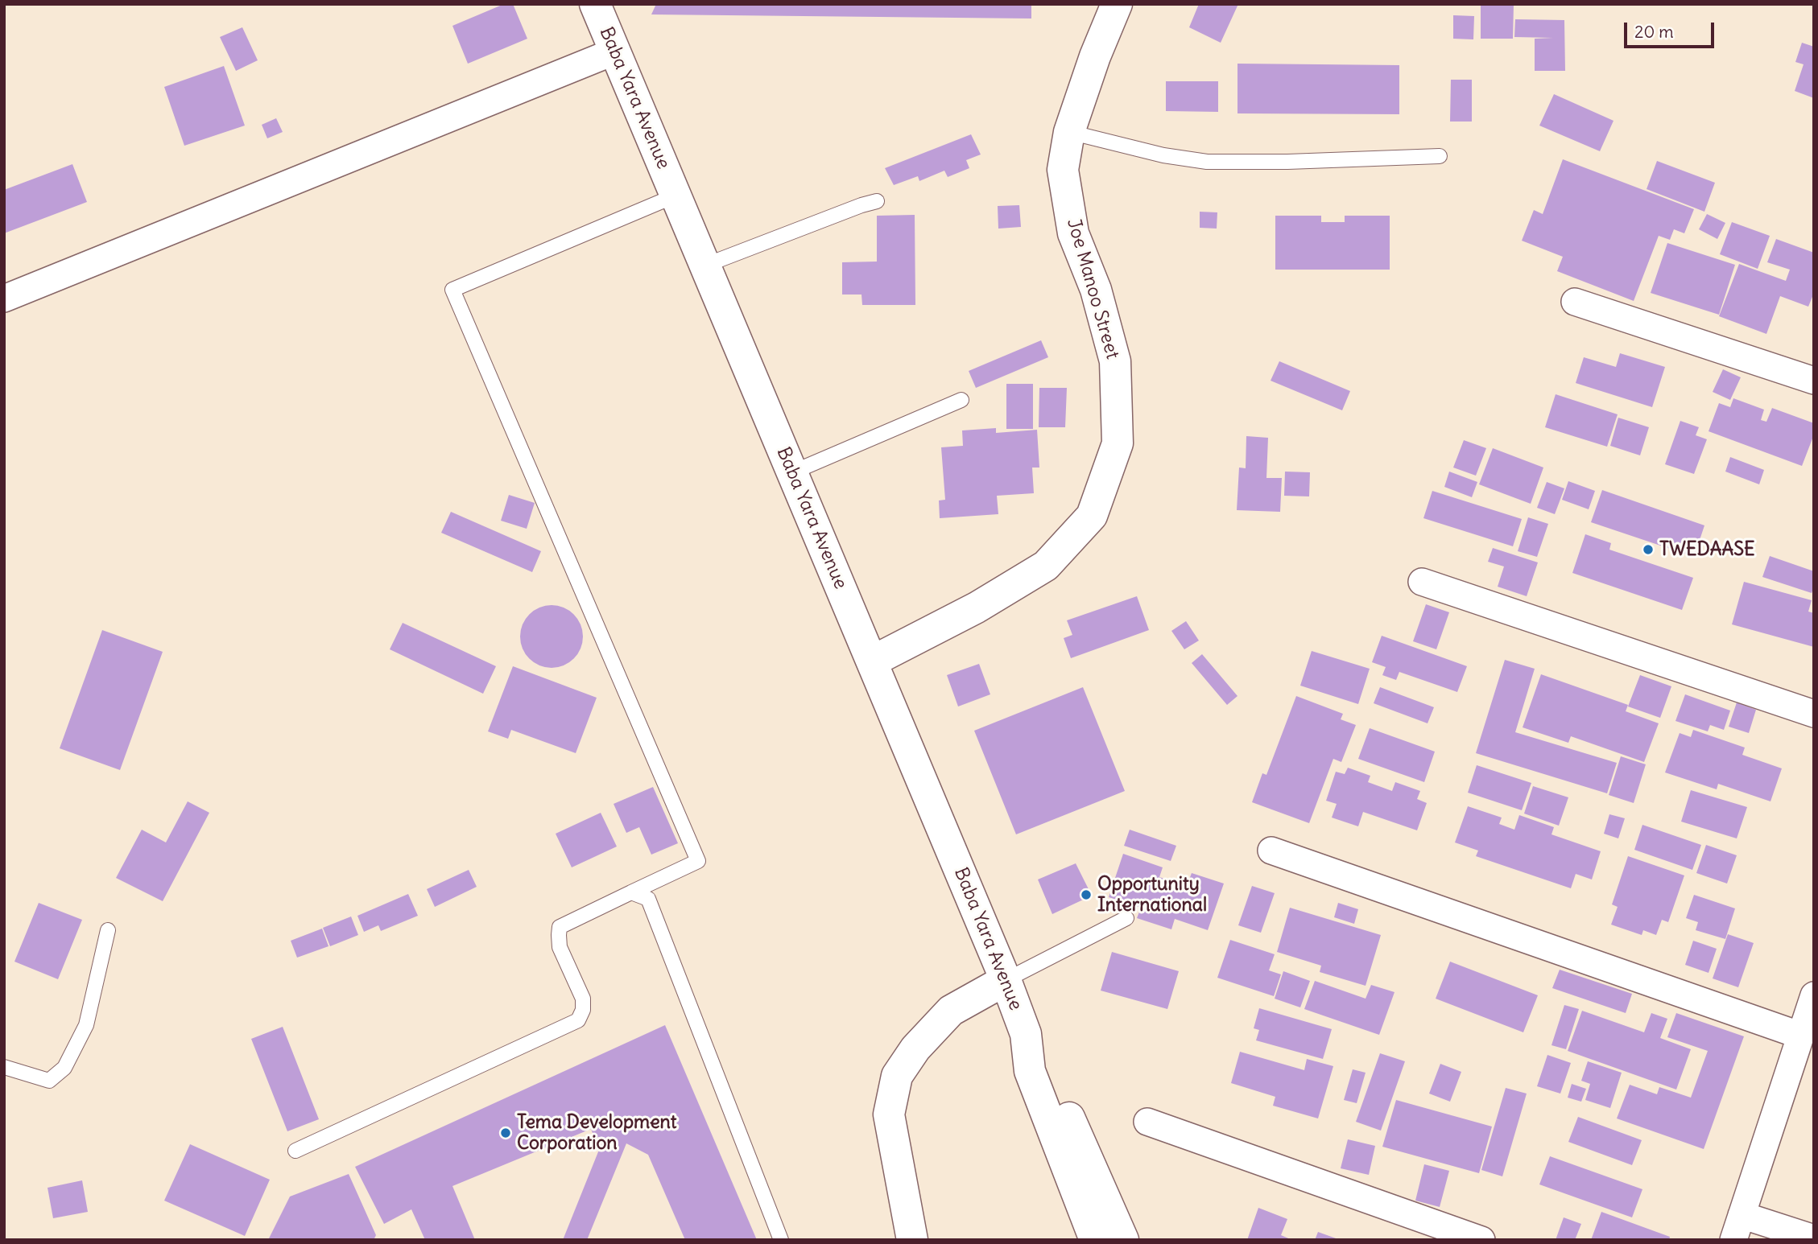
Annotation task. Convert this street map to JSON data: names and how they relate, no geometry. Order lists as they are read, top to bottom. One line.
{"streets":{"main road":["Baba Yara Avenue","Joe Manoo Street"]},"crossings":[["Baba Yara Avenue","Joe Manoo Street"]],"places":["TWEDAASE","Opportunity International","Tema Development Corporation"],"scale_bar":"20 m"}
